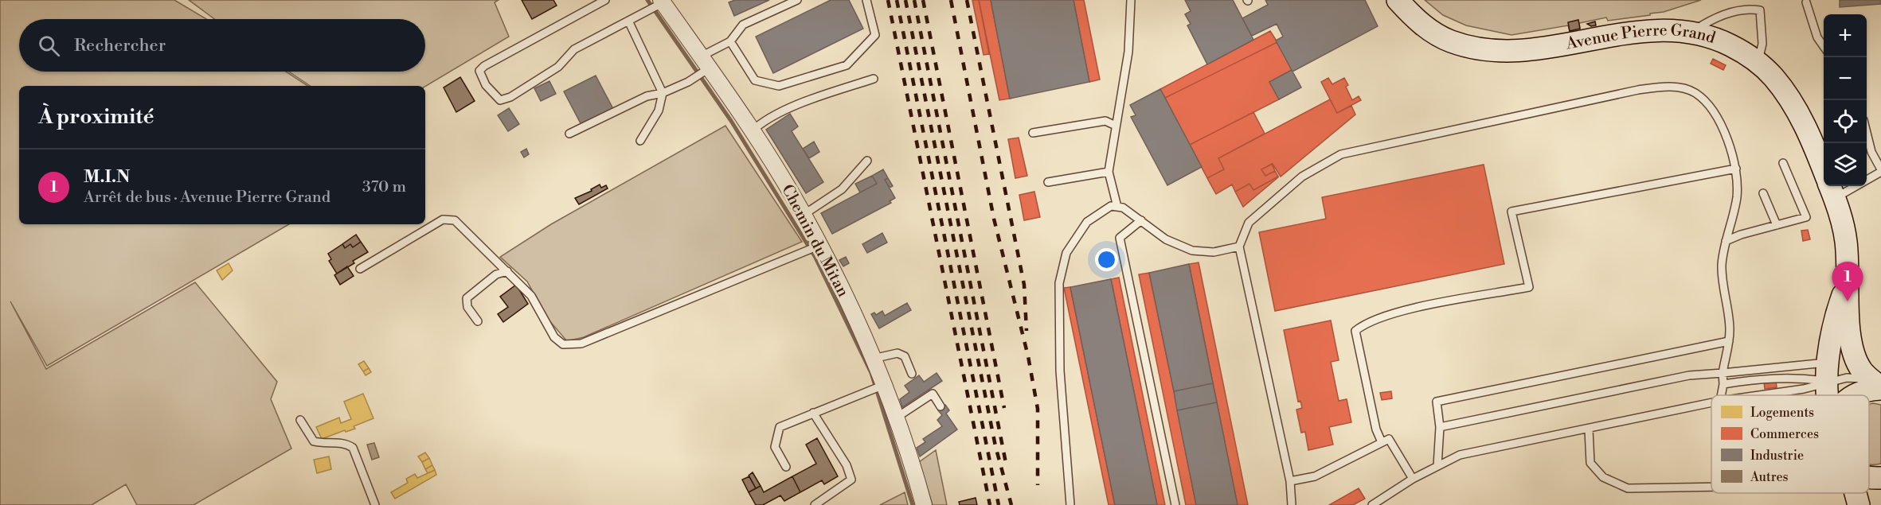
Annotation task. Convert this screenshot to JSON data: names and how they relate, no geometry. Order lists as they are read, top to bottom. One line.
{"streets":{"street":["Avenue Pierre Grand","Chemin du Mitan"]},"legend":["Logements","Commerces","Industrie","Autres"],"page":{"map_buttons":["+","−"],"search":"Rechercher","heading":"À proximité","list":[{"mark":"1","name":"M.I.N","note":"Arrêt de bus · Avenue Pierre Grand","value":"370 m"}],"pins":"1"}}
